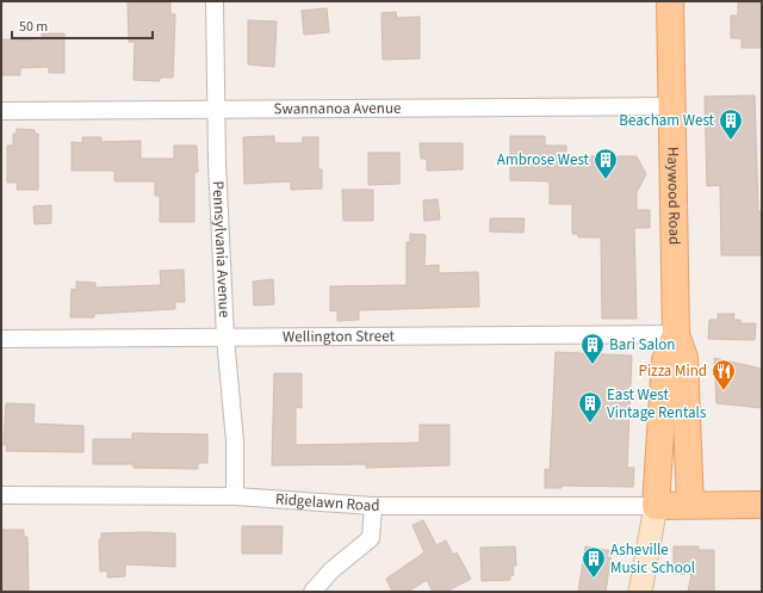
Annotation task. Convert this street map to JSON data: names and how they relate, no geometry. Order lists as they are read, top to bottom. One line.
{"streets":{"main road":["Haywood Road"],"street":["Swannanoa Avenue","Pennsylvania Avenue","Wellington Street","Ridgelawn Road"]},"crossings":[["Swannanoa Avenue","Haywood Road"],["Swannanoa Avenue","Pennsylvania Avenue"],["Haywood Road","Wellington Street"],["Haywood Road","Ridgelawn Road"],["Pennsylvania Avenue","Wellington Street"],["Pennsylvania Avenue","Ridgelawn Road"]],"places":{"building":["Beacham West","Ambrose West","Bari Salon","East West Vintage Rentals","Asheville Music School"],"restaurant":["Pizza Mind"]},"scale_bar":"50 m"}
